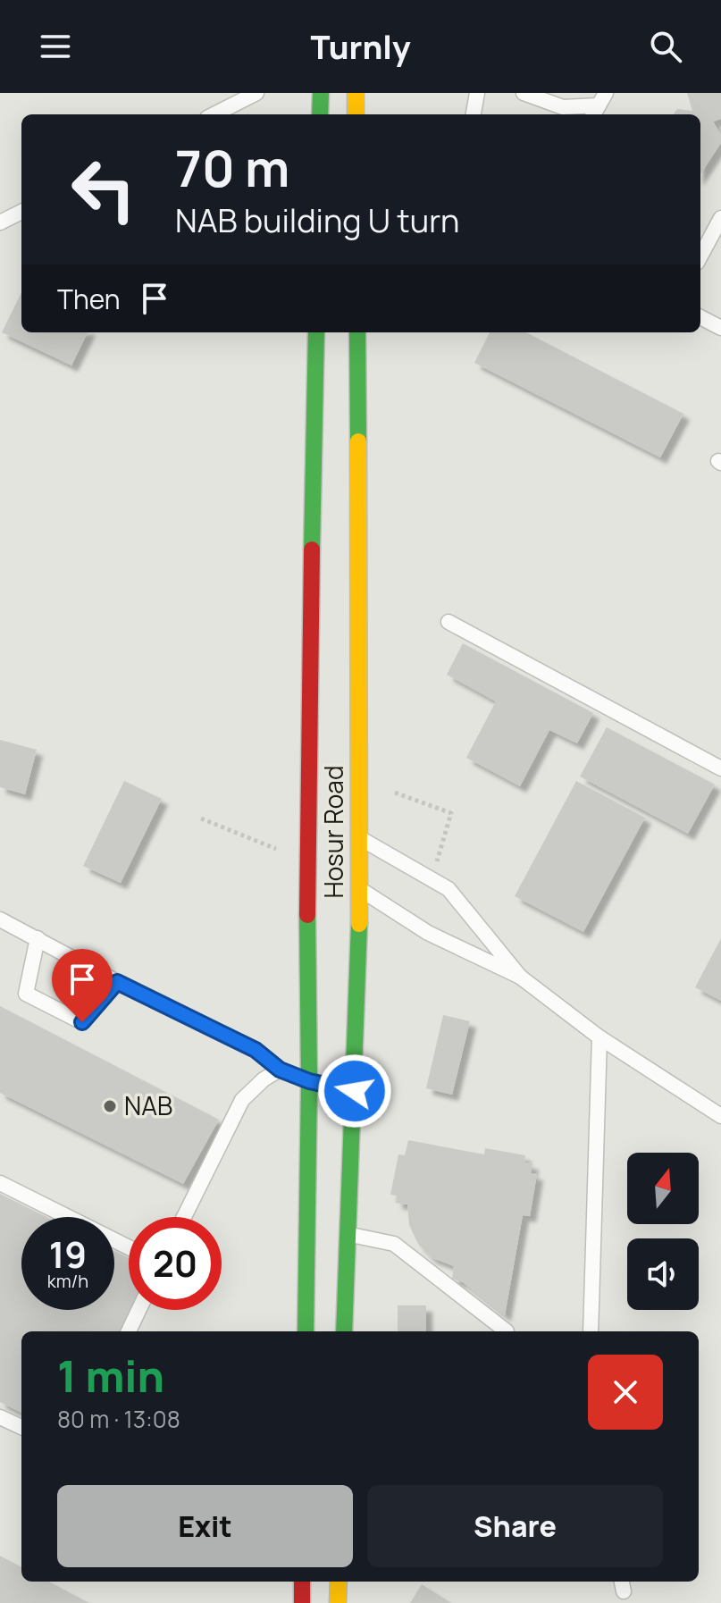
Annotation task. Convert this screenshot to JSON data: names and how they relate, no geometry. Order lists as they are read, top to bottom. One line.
{"streets":{"main road":["Hosur Road"]},"places":["NAB"],"north":"top","page":{"header":"Turnly","turn":["70 m","NAB building U turn"],"then":"Then","speed":"19 km/h","limit":"20","heading":["1 min","80 m · 13:08"],"buttons":["Exit","Share"]}}
